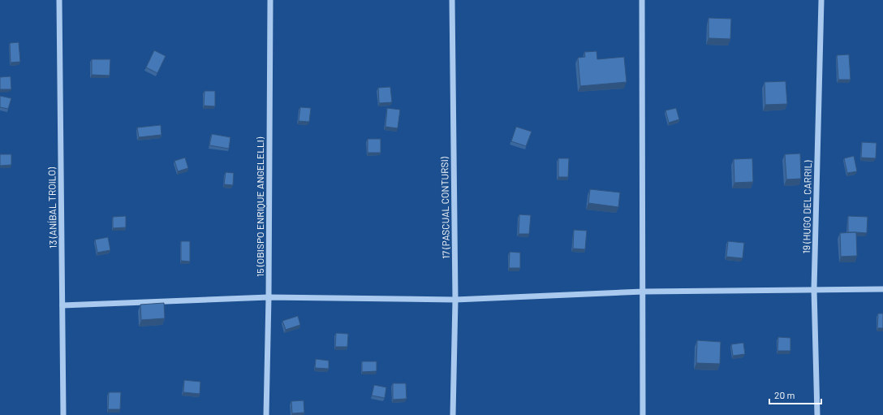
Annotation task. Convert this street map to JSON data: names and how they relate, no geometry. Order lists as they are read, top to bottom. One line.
{"streets":{"street":["15 (OBISPO ENRIQUE ANGELELLI)","19 (HUGO DEL CARRIL)","13 (ANÍBAL TROILO)","17 (PASCUAL CONTURSI)"]},"scale_bar":"20 m"}
